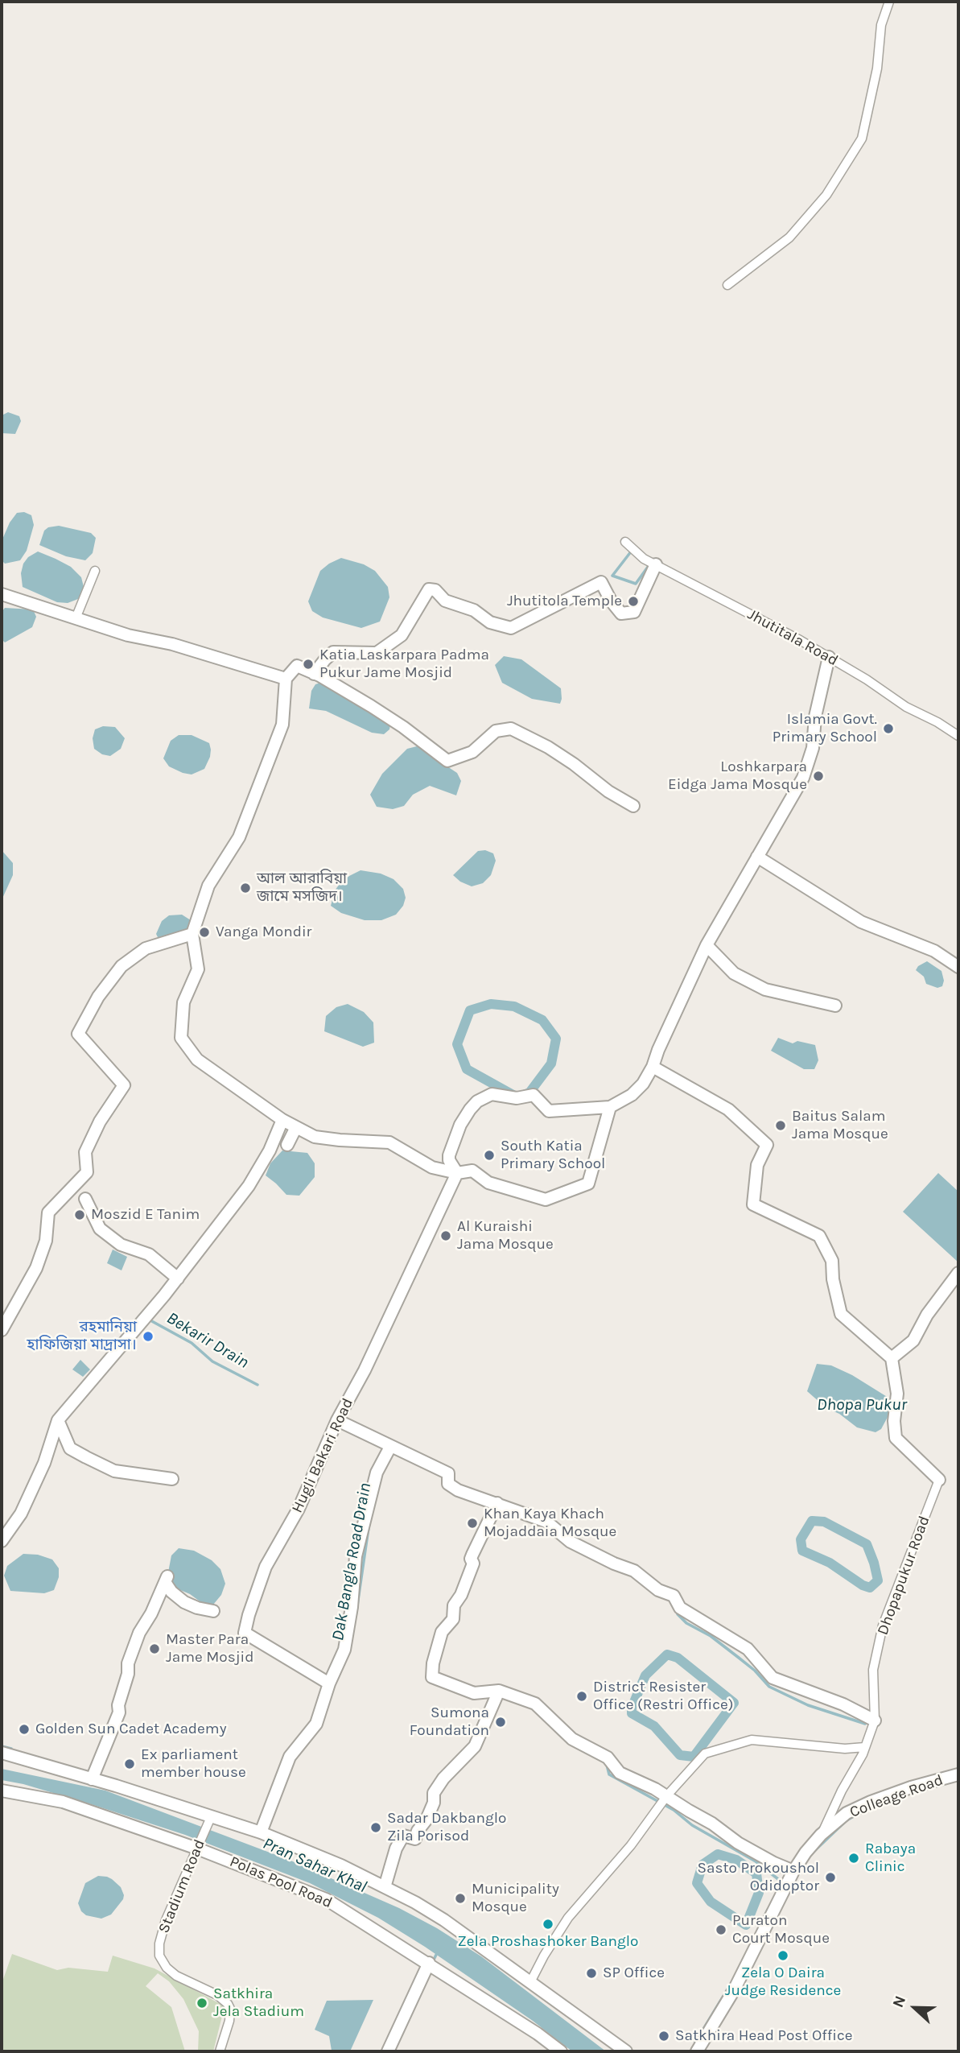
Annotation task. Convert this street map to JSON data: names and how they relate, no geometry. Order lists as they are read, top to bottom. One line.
{"streets":{"street":["Jhutitala Road","Hugli Bakari Road","Dhopapukur Road","Colleage Road","Polas Pool Road","Stadium Road"]},"crossings":[["Dhopapukur Road","Colleage Road"],["Polas Pool Road","Stadium Road"]],"water":["Bekarir Drain","Dhopa Pukur","Dak Bangla Road Drain","Pran Sahar Khal"],"places":["Jhutitola Temple","Katia Laskarpara Padma Pukur Jame Mosjid","Islamia Govt. Primary School","Loshkarpara Eidga Jama Mosque","আল আরাবিয়া জামে মসজিদ।","Vanga Mondir","Baitus Salam Jama Mosque","South Katia Primary School","Moszid E Tanim","Al Kuraishi Jama Mosque","রহমানিয়া হাফিজিয়া মাদ্রাসা।","Khan Kaya Khach Mojaddaia Mosque","Master Para Jame Mosjid","District Resister Office (Restri Office)","Sumona Foundation","Golden Sun Cadet Academy","Ex parliament member house","Sadar Dakbanglo Zila Porisod","Rabaya Clinic","Sasto Prokoushol Odidoptor","Municipality Mosque","Zela Proshashoker Banglo","Puraton Court Mosque","Zela O Daira Judge Residence","SP Office","Satkhira Jela Stadium","Satkhira Head Post Office"],"north":"left"}
